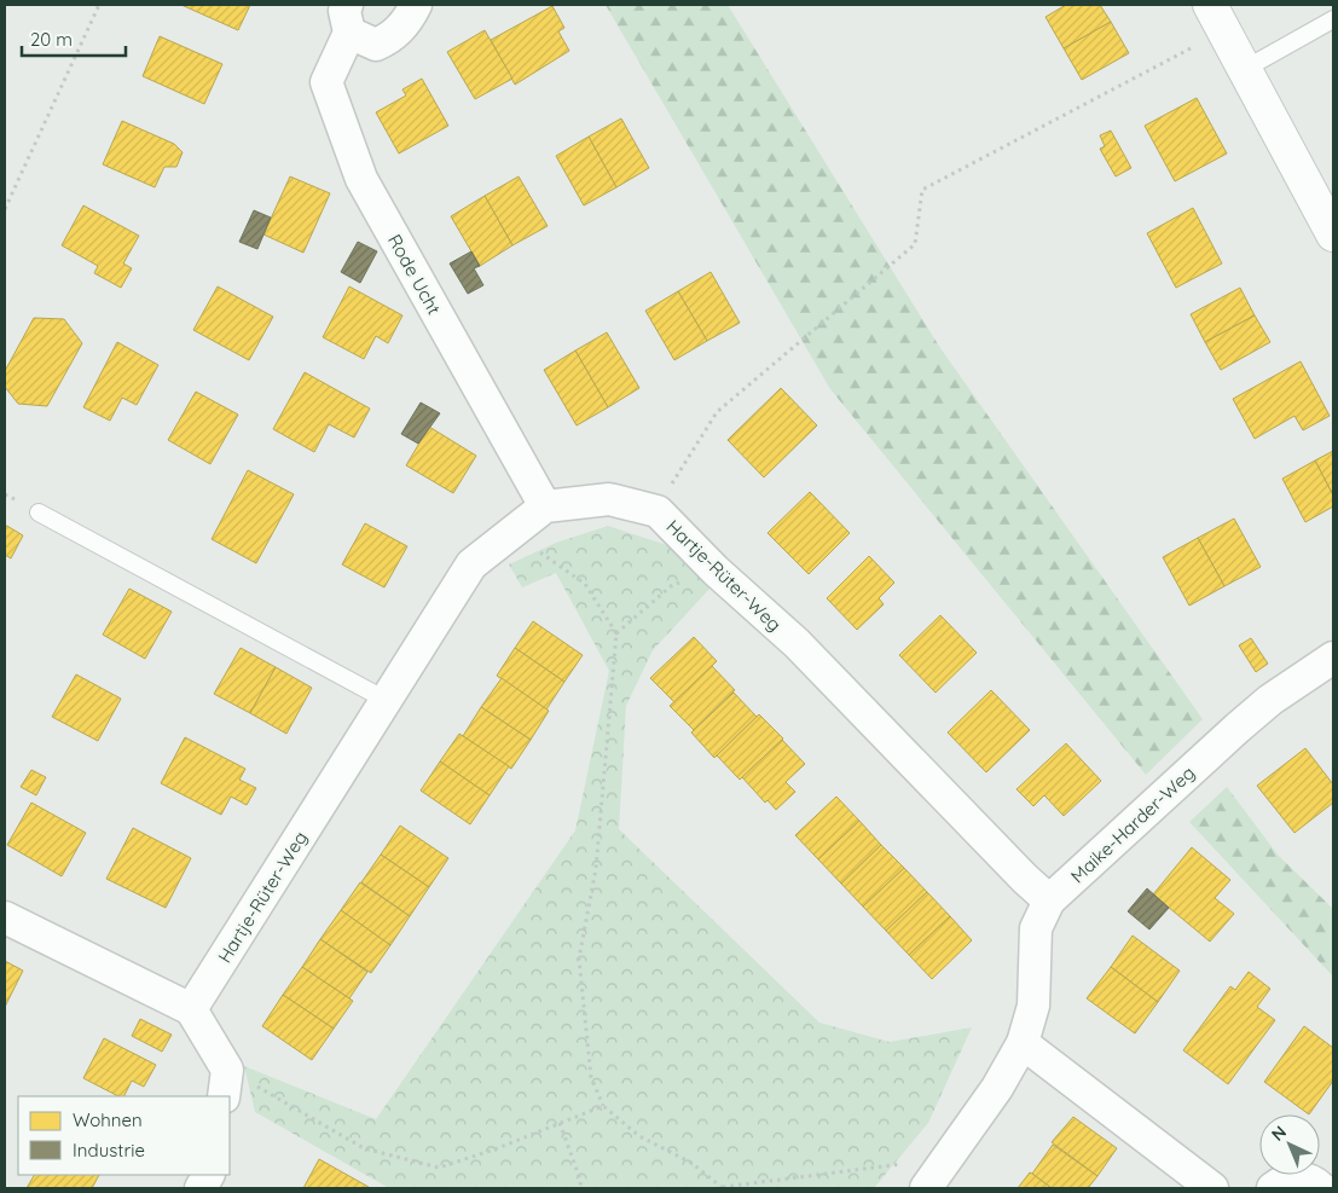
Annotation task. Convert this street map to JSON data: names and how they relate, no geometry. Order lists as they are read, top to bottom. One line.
{"streets":{"street":["Rode Ucht","Hartje-Rüter-Weg","Maike-Harder-Weg"]},"crossings":[["Rode Ucht","Hartje-Rüter-Weg"],["Hartje-Rüter-Weg","Maike-Harder-Weg"]],"legend":["Wohnen","Industrie"],"scale_bar":"20 m","north":"top left"}
